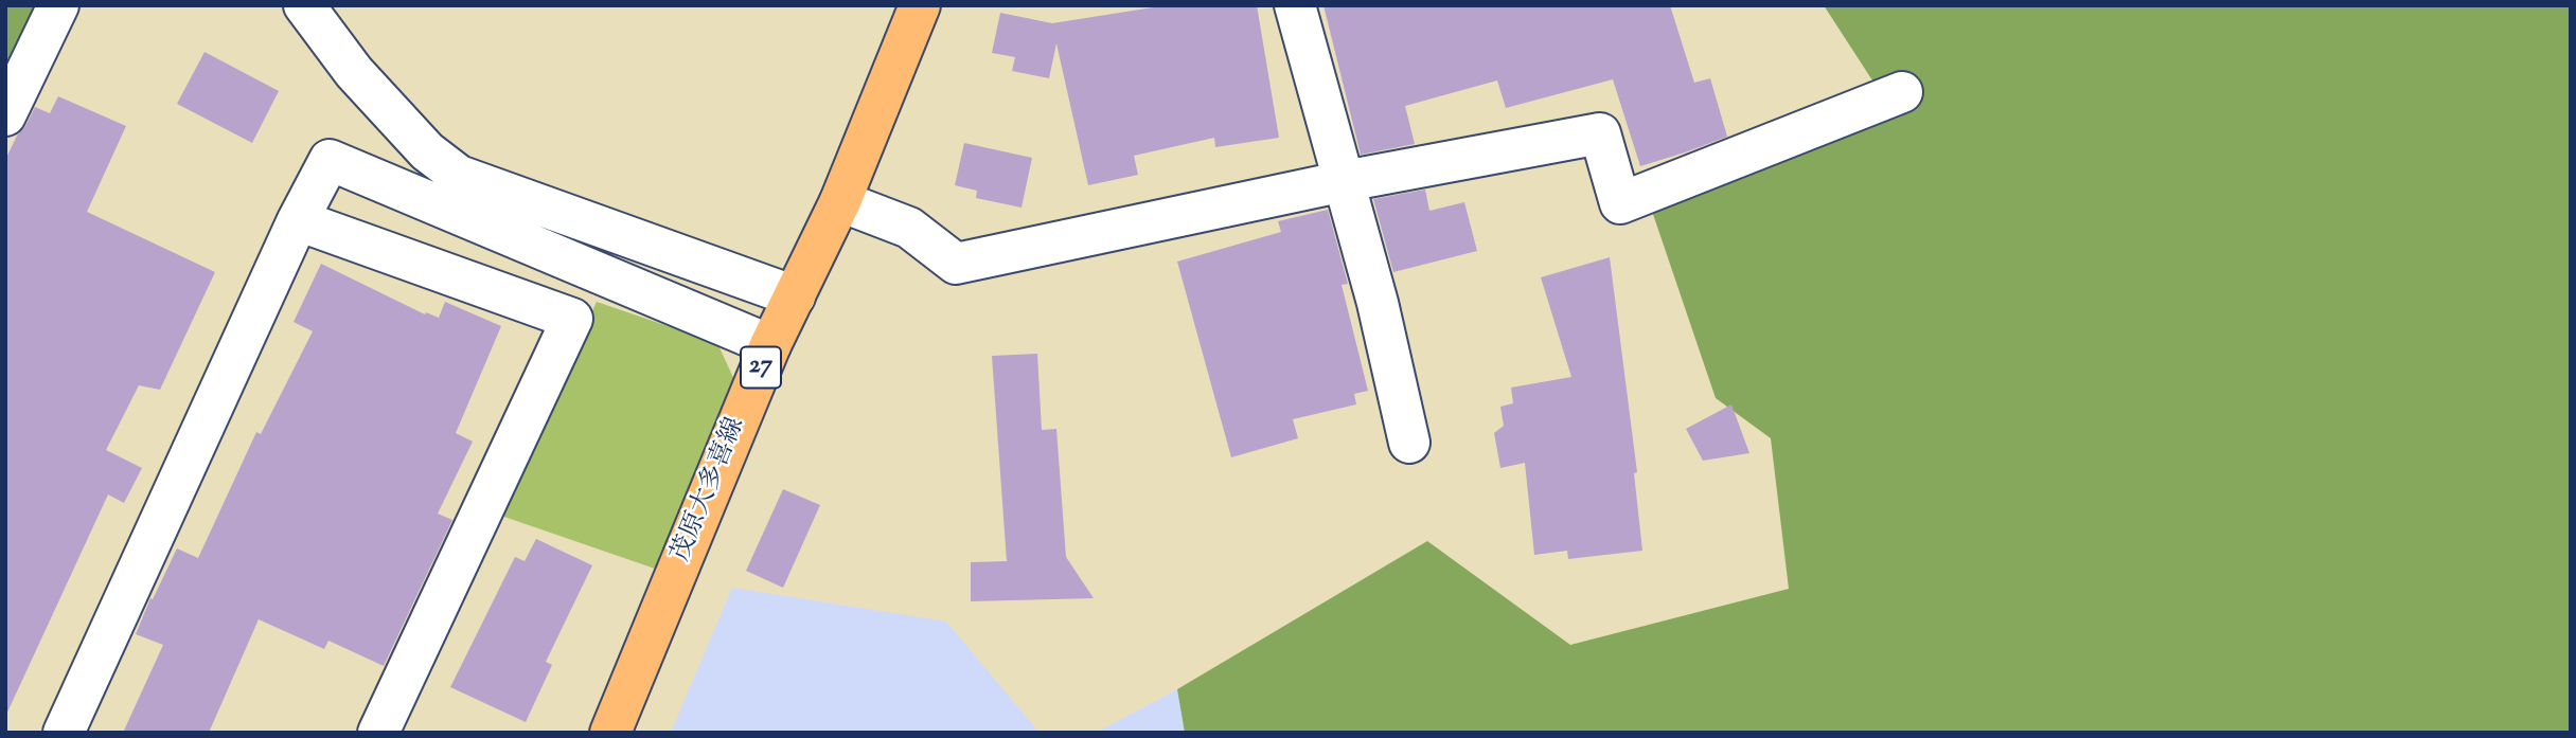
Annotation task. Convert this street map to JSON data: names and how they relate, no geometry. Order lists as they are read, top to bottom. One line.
{"streets":{"main road":["27","茂原大多喜線"]}}
